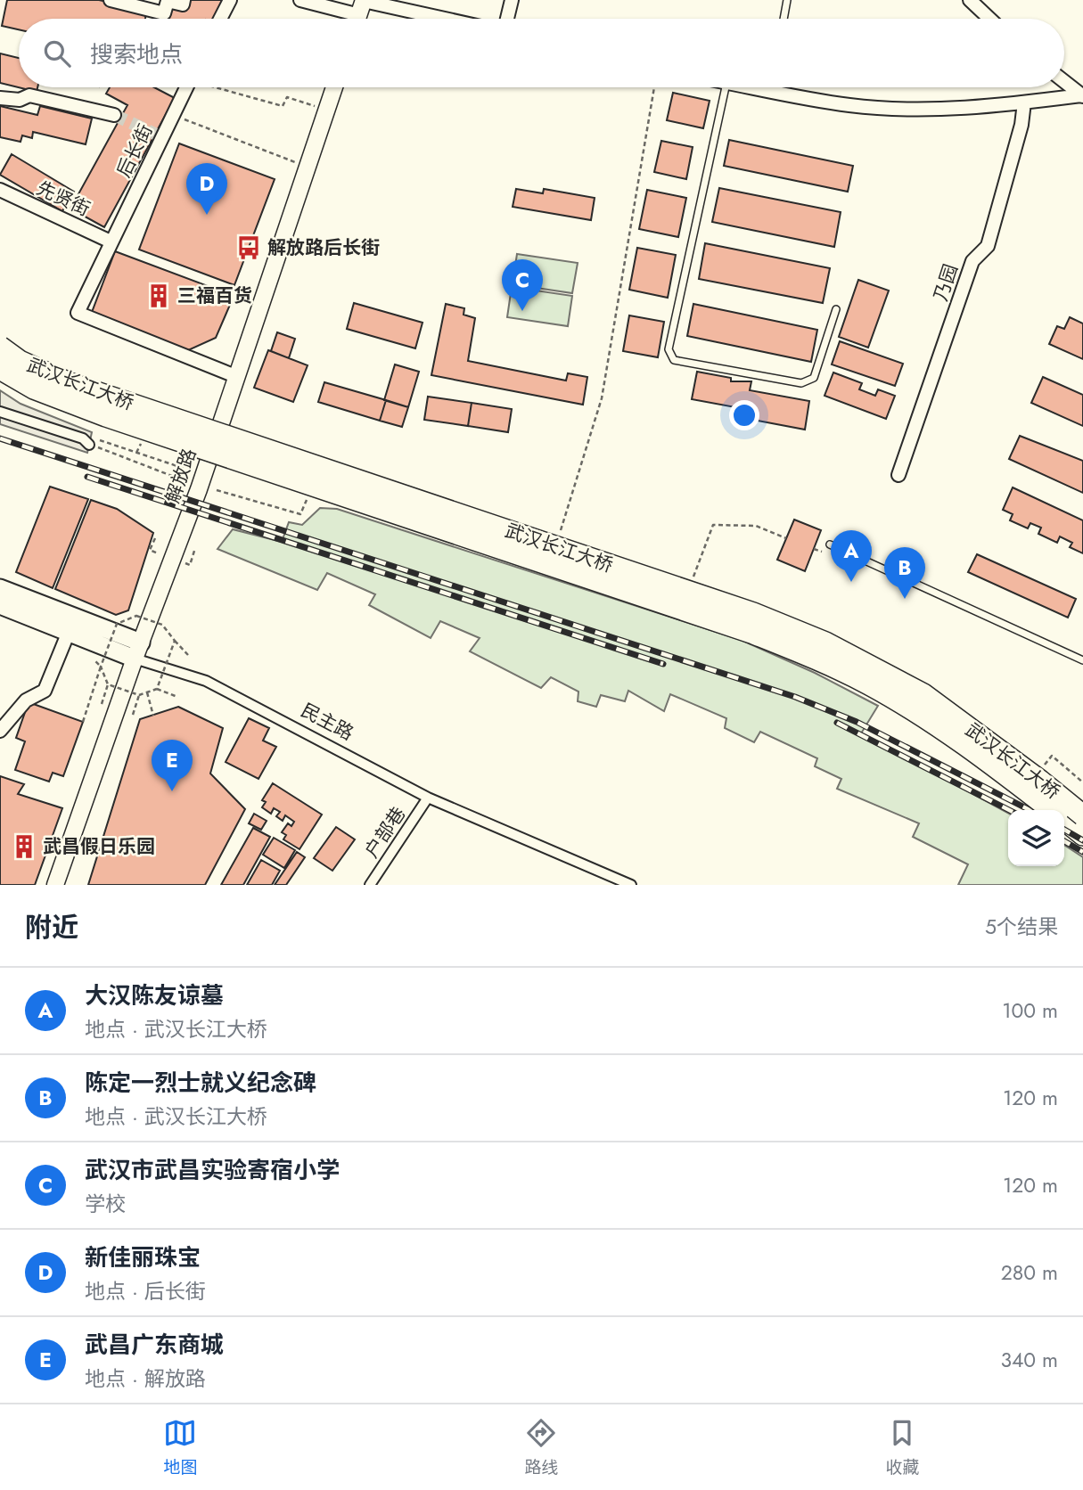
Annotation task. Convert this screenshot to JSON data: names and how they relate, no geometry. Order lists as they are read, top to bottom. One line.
{"streets":{"highway":["武汉长江大桥"],"main road":["民主路"],"street":["后长街","先贤街","乃园","解放路","户部巷"]},"crossings":[["后长街","先贤街"],["后长街","解放路"],["解放路","民主路"],["民主路","户部巷"]],"places":{"bus stop":["解放路后长街"],"building":["三福百货","武昌假日乐园"]},"page":{"search":"搜索地点","pins":["D","C","A","B","E"],"heading":["附近","5个结果"],"list":[{"mark":"A","name":"大汉陈友谅墓","note":"地点 · 武汉长江大桥","value":"100 m"},{"mark":"B","name":"陈定一烈士就义纪念碑","note":"地点 · 武汉长江大桥","value":"120 m"},{"mark":"C","name":"武汉市武昌实验寄宿小学","note":"学校","value":"120 m"},{"mark":"D","name":"新佳丽珠宝","note":"地点 · 后长街","value":"280 m"},{"mark":"E","name":"武昌广东商城","note":"地点 · 解放路","value":"340 m"}],"nav":["地图","路线","收藏"]}}
